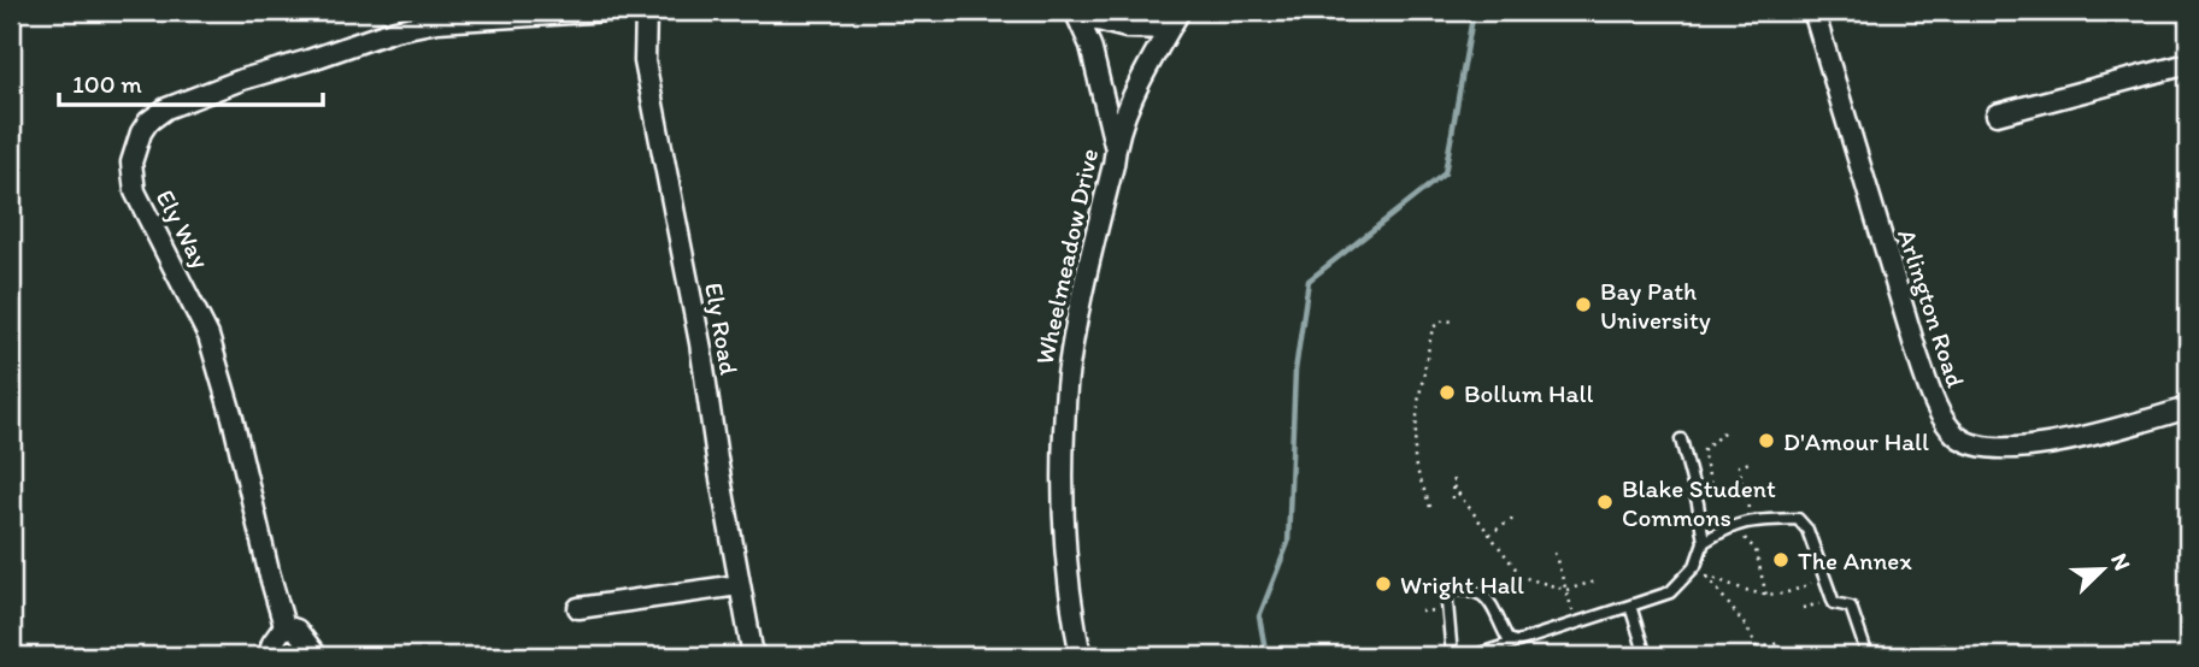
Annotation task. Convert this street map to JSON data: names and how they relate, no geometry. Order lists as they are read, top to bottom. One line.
{"streets":{"street":["Ely Way","Wheelmeadow Drive","Arlington Road","Ely Road"]},"places":["Bay Path University","Bollum Hall","D'Amour Hall","Blake Student Commons","The Annex","Wright Hall"],"scale_bar":"100 m","north":"top right"}
